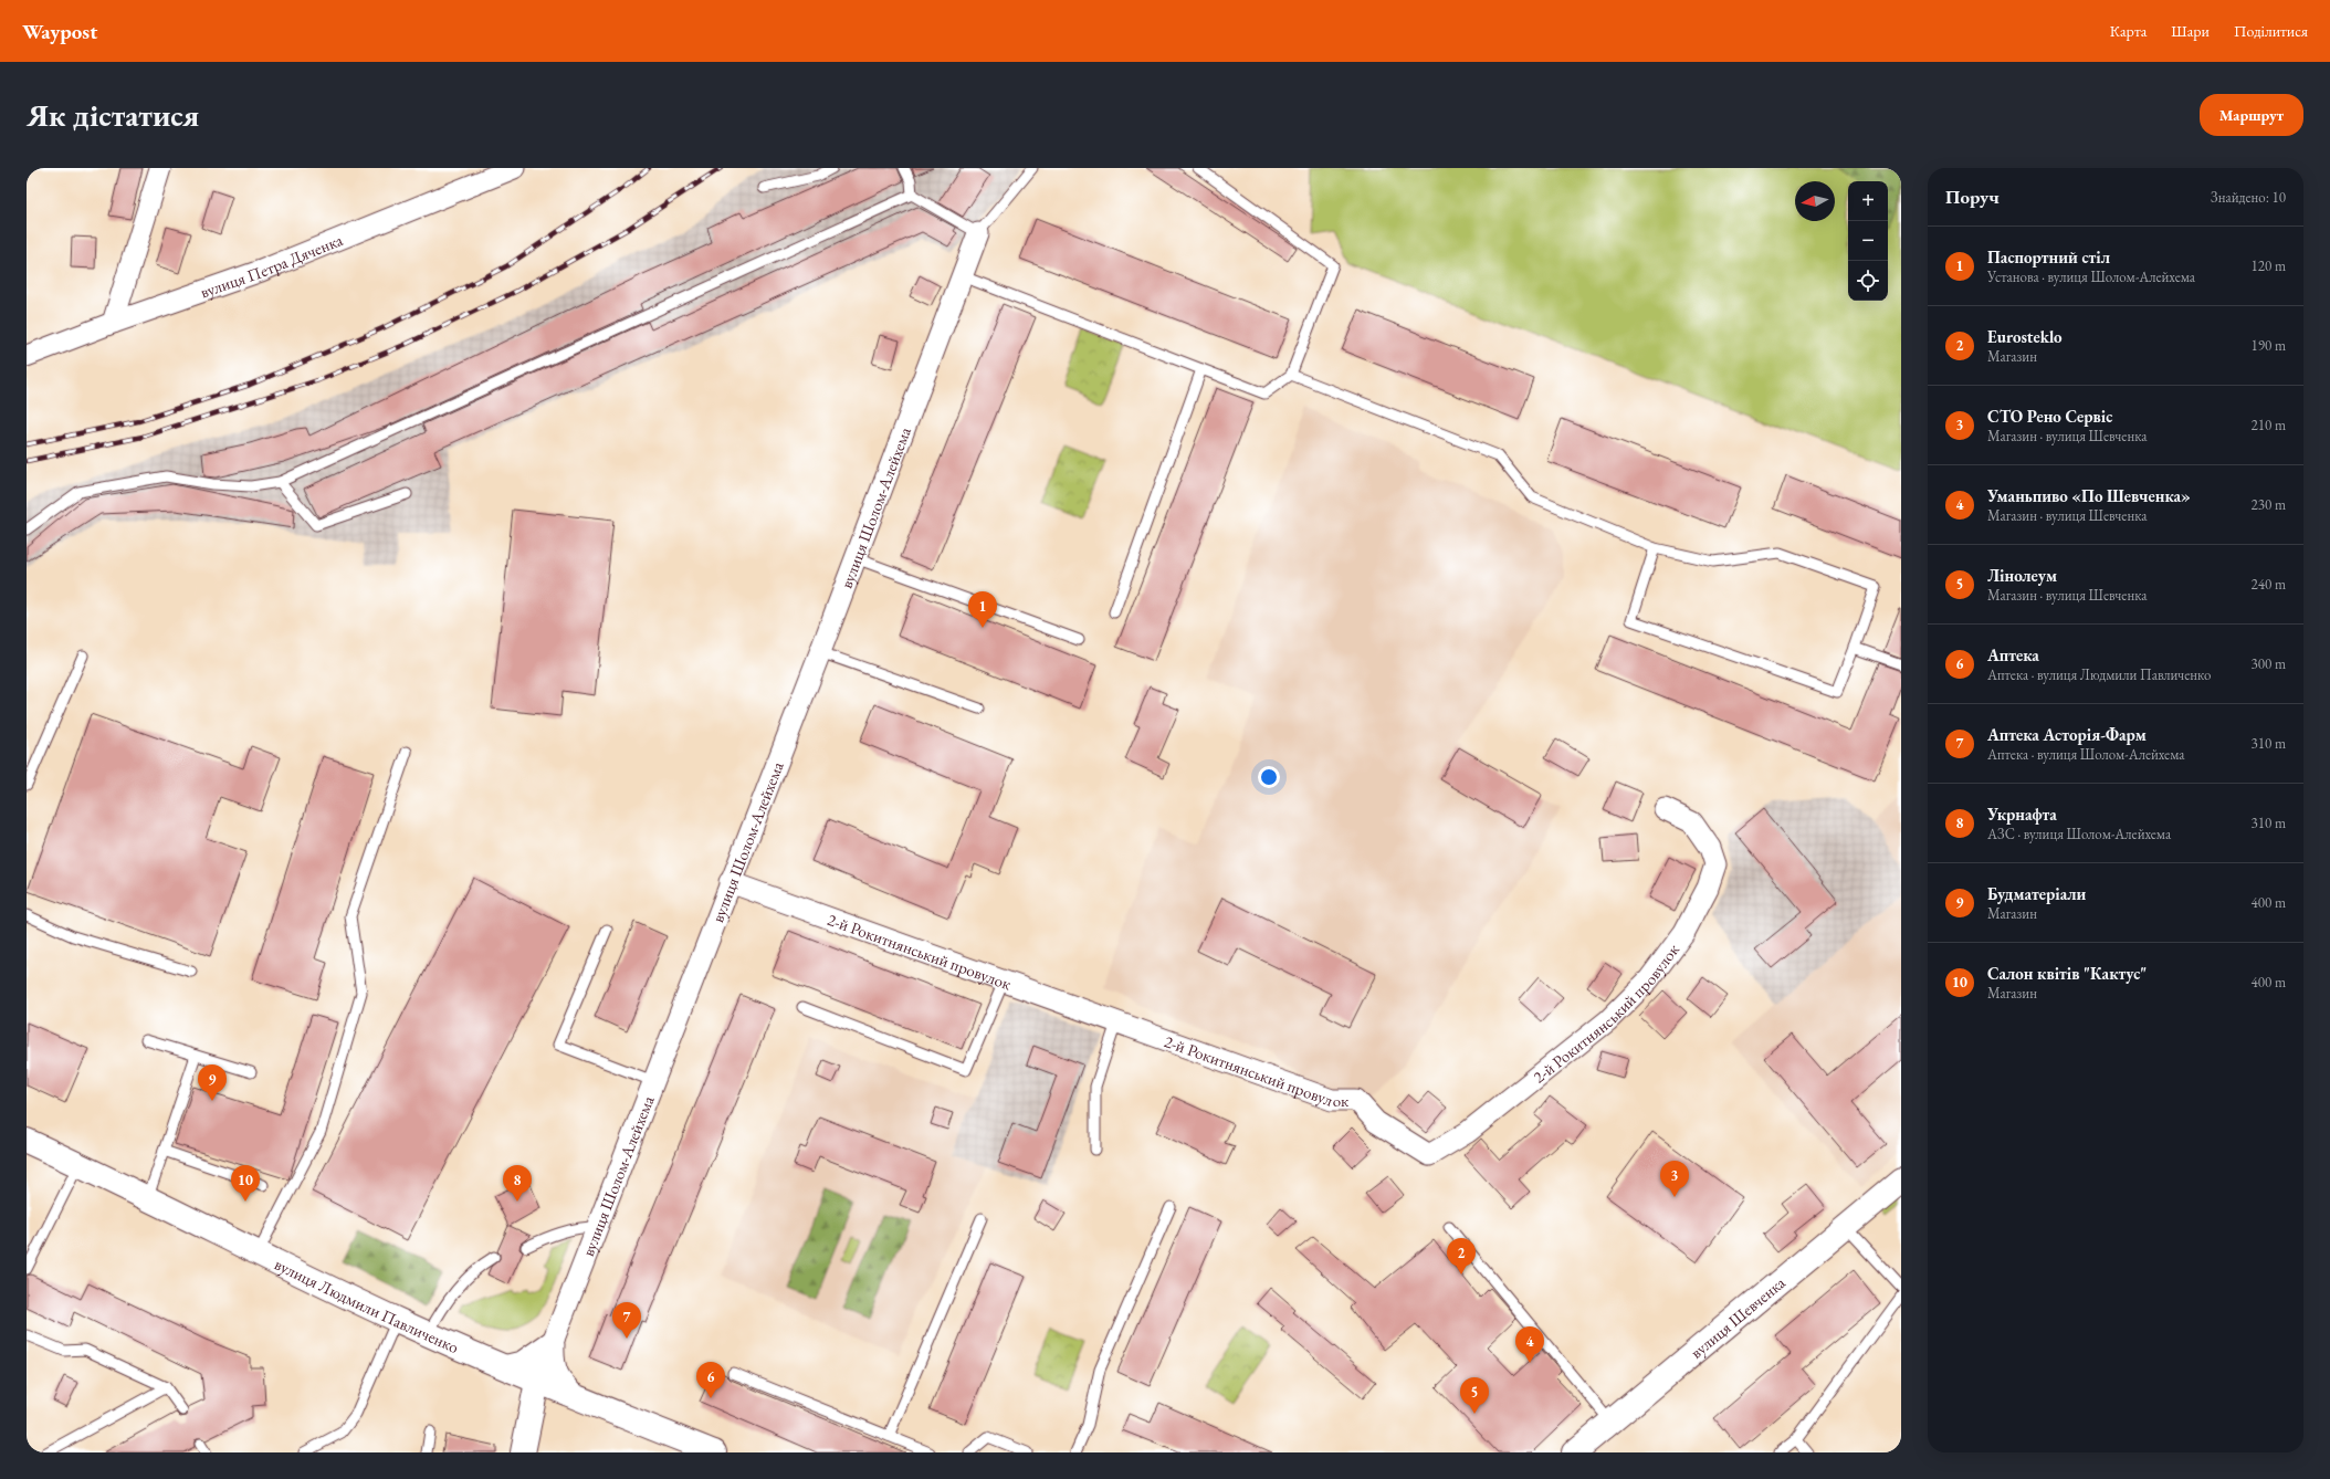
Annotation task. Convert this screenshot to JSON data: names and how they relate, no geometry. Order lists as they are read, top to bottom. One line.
{"streets":{"main road":["вулиця Шолом-Алейхема","вулиця Людмили Павличенко","вулиця Шевченка"],"street":["вулиця Петра Дяченка","2-й Рокитнянський провулок"]},"crossings":[["вулиця Шолом-Алейхема","2-й Рокитнянський провулок"],["вулиця Шолом-Алейхема","вулиця Людмили Павличенко"]],"north":"left","page":{"header":"Waypost","nav":["Карта","Шари","Поділитися"],"buttons":"Маршрут","title":"Як дістатися","heading":["Поруч","Знайдено: 10"],"map_buttons":["+","−"],"list":[{"mark":"1","name":"Паспортний стіл","note":"Установа · вулиця Шолом-Алейхема","value":"120 m"},{"mark":"2","name":"Eurosteklo","note":"Магазин","value":"190 m"},{"mark":"3","name":"СТО Рено Сервіс","note":"Магазин · вулиця Шевченка","value":"210 m"},{"mark":"4","name":"Уманьпиво «По Шевченка»","note":"Магазин · вулиця Шевченка","value":"230 m"},{"mark":"5","name":"Лінолеум","note":"Магазин · вулиця Шевченка","value":"240 m"},{"mark":"6","name":"Аптека","note":"Аптека · вулиця Людмили Павличенко","value":"300 m"},{"mark":"7","name":"Аптека Асторія-Фарм","note":"Аптека · вулиця Шолом-Алейхема","value":"310 m"},{"mark":"8","name":"Укрнафта","note":"АЗС · вулиця Шолом-Алейхема","value":"310 m"},{"mark":"9","name":"Будматеріали","note":"Магазин","value":"400 m"},{"mark":"10","name":"Салон квітів \"Кактус\"","note":"Магазин","value":"400 m"}],"pins":["1","9","3","8","10","2","7","4","6","5"]}}
